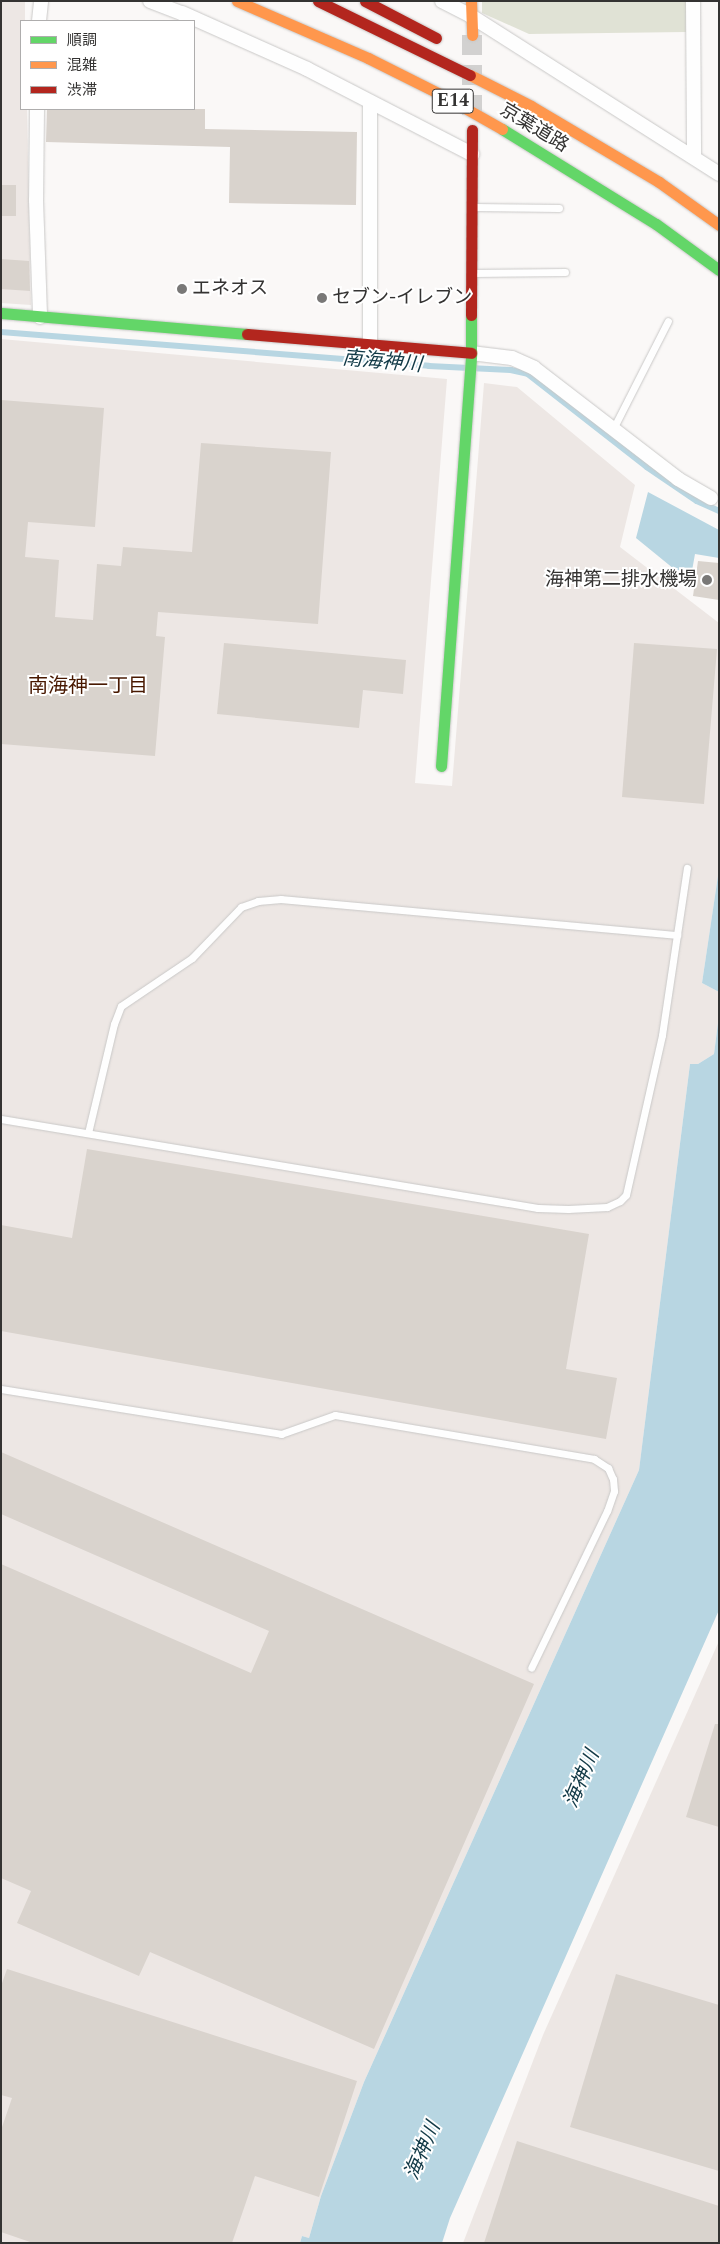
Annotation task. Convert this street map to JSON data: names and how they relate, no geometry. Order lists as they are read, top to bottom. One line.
{"streets":{"main road":["E14","京葉道路"]},"districts":["南海神一丁目"],"water":["南海神川","海神川"],"places":["エネオス","セブン-イレブン","海神第二排水機場"],"legend":["順調","混雑","渋滞"]}
